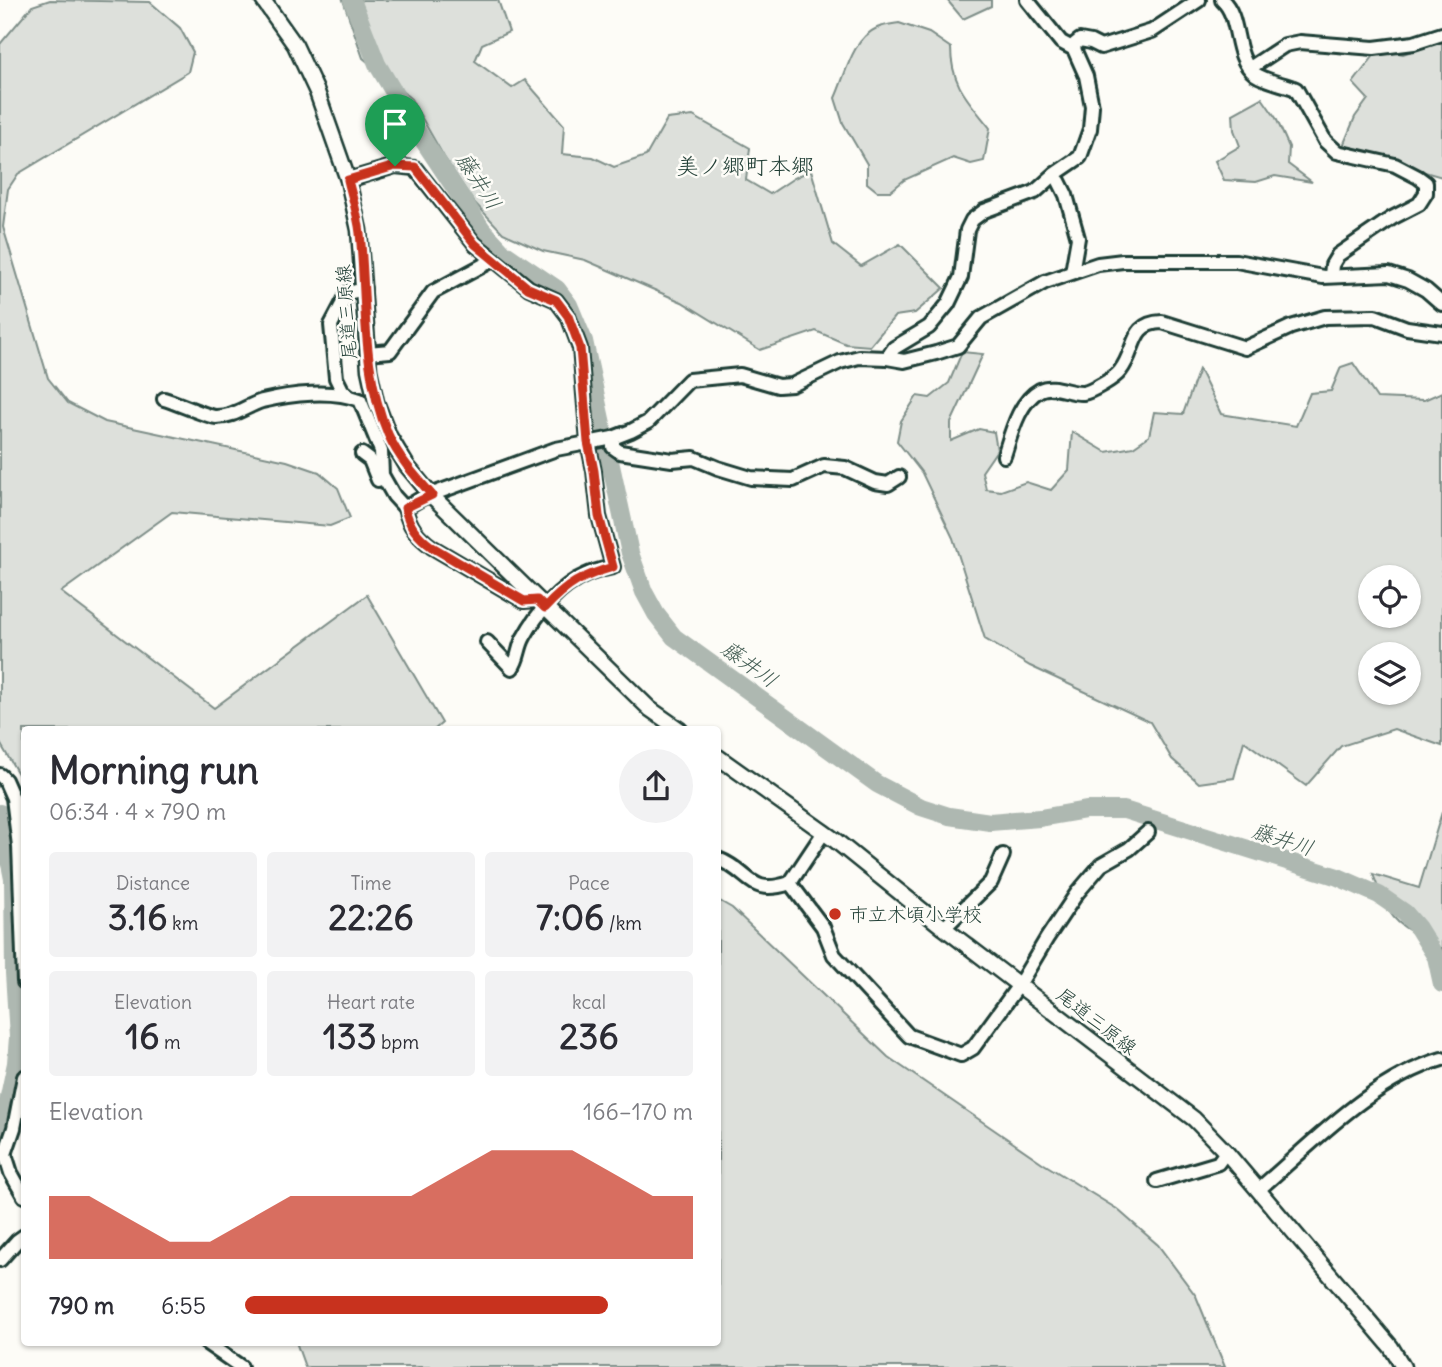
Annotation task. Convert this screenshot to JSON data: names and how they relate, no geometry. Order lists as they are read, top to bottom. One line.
{"streets":{"main road":["尾道三原線"]},"districts":["美ノ郷町本郷"],"water":["藤井川"],"places":["市立木頃小学校"],"page":{"heading":["Morning run","06:34 · 4 × 790 m"],"stats":[["Distance","3.16 km"],["Time","22:26"],["Pace","7:06 /km"],["Elevation","16 m"],["Heart rate","133 bpm"],["kcal","236"]],"chart":["Elevation","166–170 m"],"list":[{"name":"790 m","note":"6:55"}]}}
